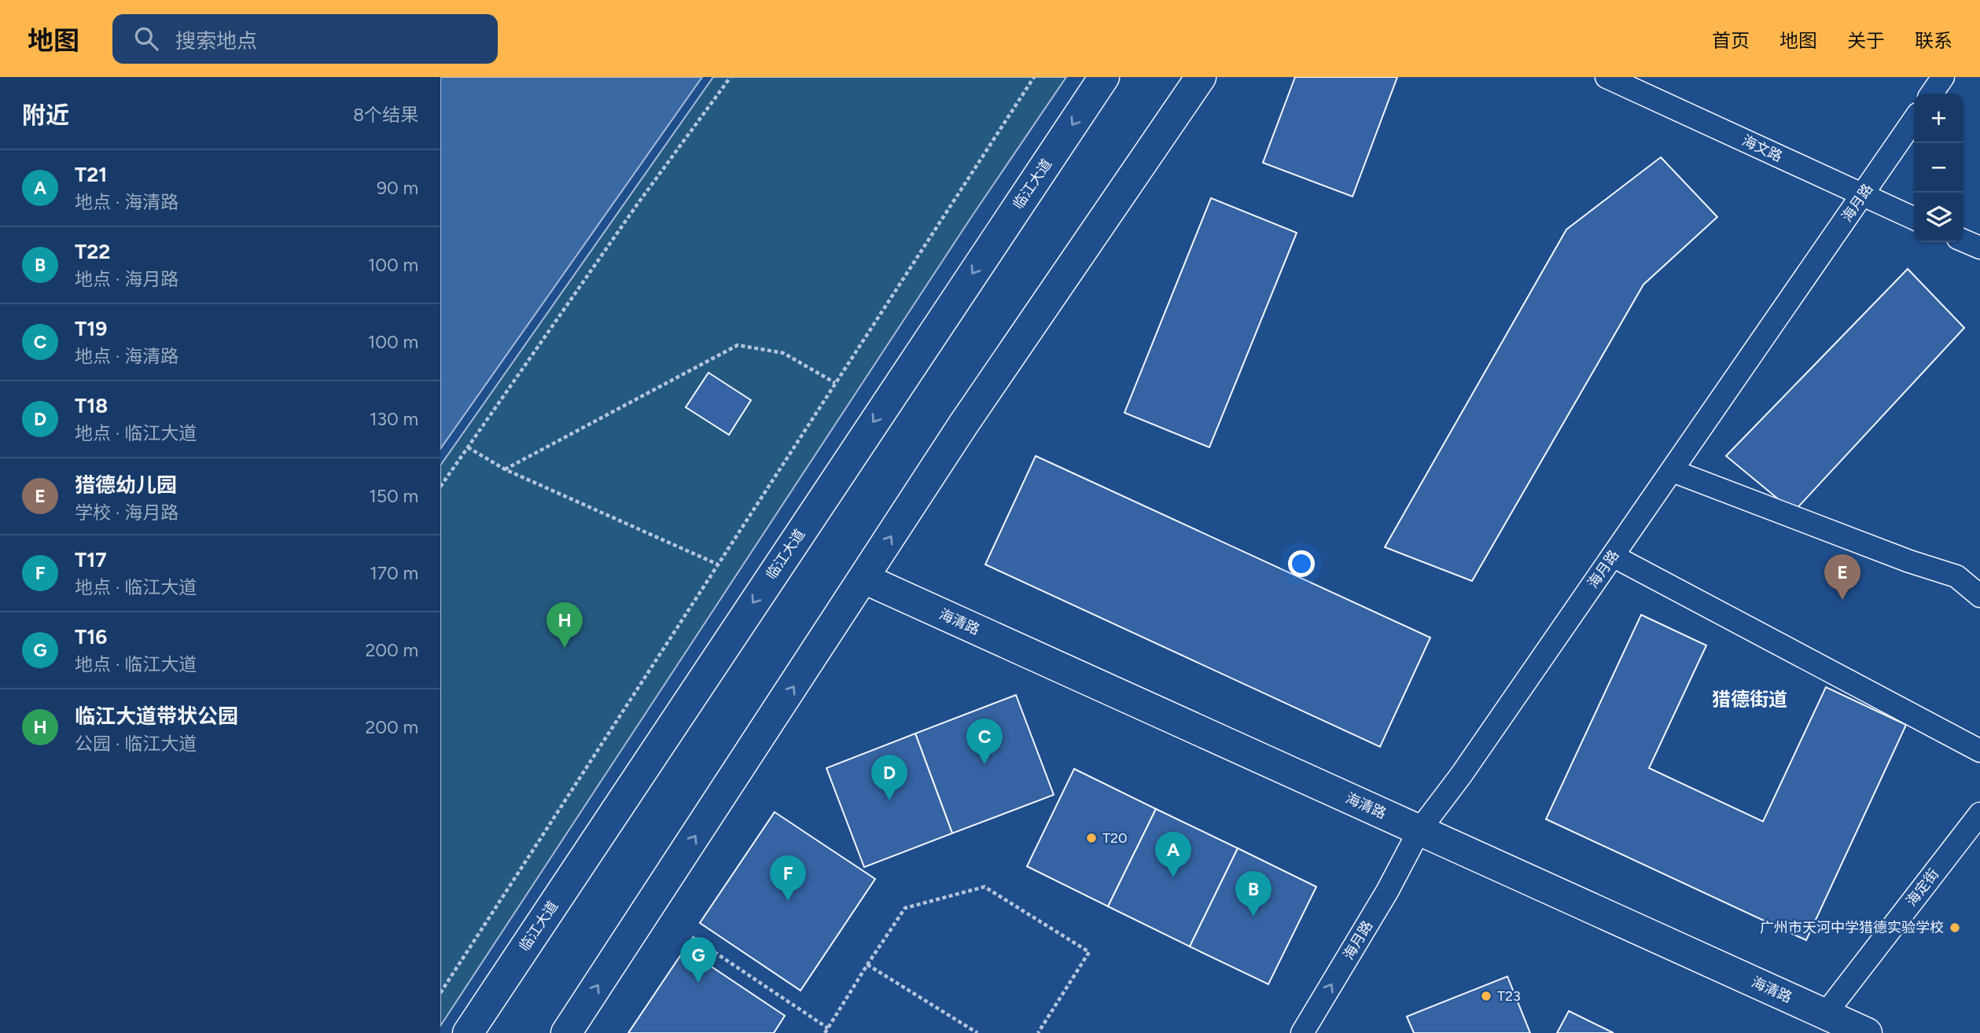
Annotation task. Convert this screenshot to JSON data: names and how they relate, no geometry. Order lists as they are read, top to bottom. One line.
{"streets":{"main road":["临江大道","海清路"],"street":["海文路","海月路","海定街"]},"crossings":[["海文路","海月路"],["海月路","海清路"],["海清路","海定街"]],"districts":["猎德街道"],"places":["T20","广州市天河中学猎德实验学校","T23"],"page":{"header":"地图","search":"搜索地点","nav":["首页","地图","关于","联系"],"heading":["附近","8个结果"],"map_buttons":["+","−"],"list":[{"mark":"A","name":"T21","note":"地点 · 海清路","value":"90 m"},{"mark":"B","name":"T22","note":"地点 · 海月路","value":"100 m"},{"mark":"C","name":"T19","note":"地点 · 海清路","value":"100 m"},{"mark":"D","name":"T18","note":"地点 · 临江大道","value":"130 m"},{"mark":"E","name":"猎德幼儿园","note":"学校 · 海月路","value":"150 m"},{"mark":"F","name":"T17","note":"地点 · 临江大道","value":"170 m"},{"mark":"G","name":"T16","note":"地点 · 临江大道","value":"200 m"},{"mark":"H","name":"临江大道带状公园","note":"公园 · 临江大道","value":"200 m"}],"pins":["E","H","C","D","A","F","B","G"]}}
